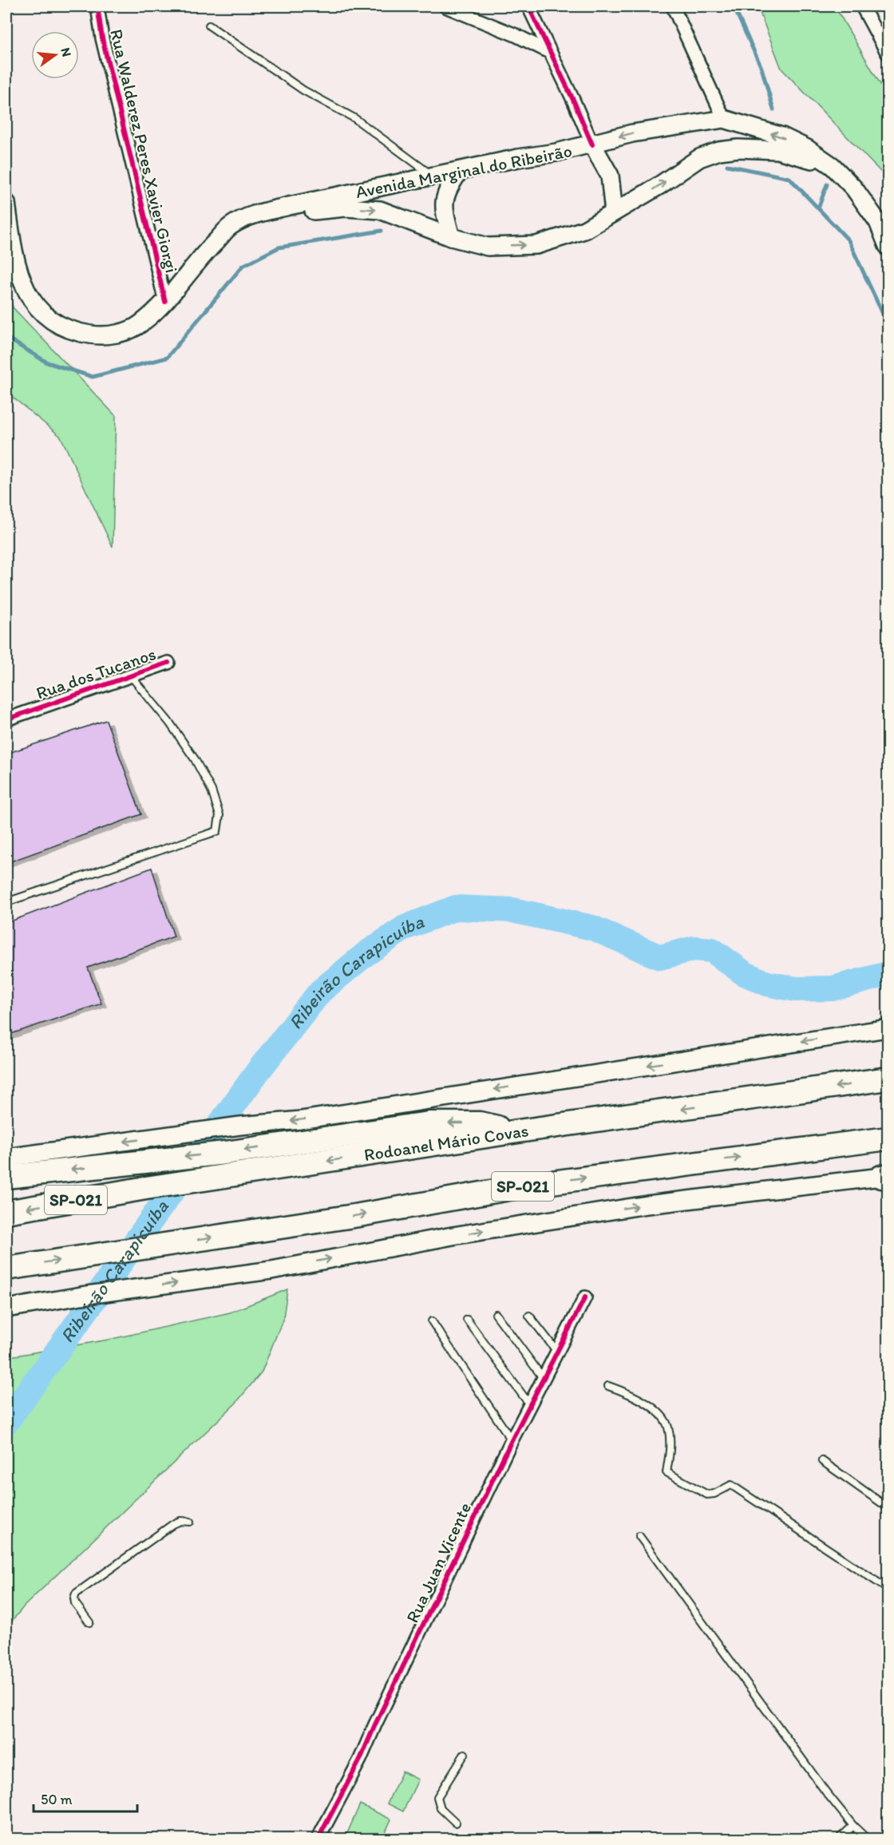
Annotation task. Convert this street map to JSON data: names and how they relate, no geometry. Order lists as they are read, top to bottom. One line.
{"streets":{"highway":["Rodoanel Mário Covas","SP-021"],"main road":["Avenida Marginal do Ribeirão"],"street":["Rua Walderez Peres Xavier Giorgi","Rua dos Tucanos","Rua Juan Vicente"]},"crossings":[["Rua Walderez Peres Xavier Giorgi","Avenida Marginal do Ribeirão"]],"water":["Ribeirão Carapicuíba"],"scale_bar":"50 m","north":"right"}
